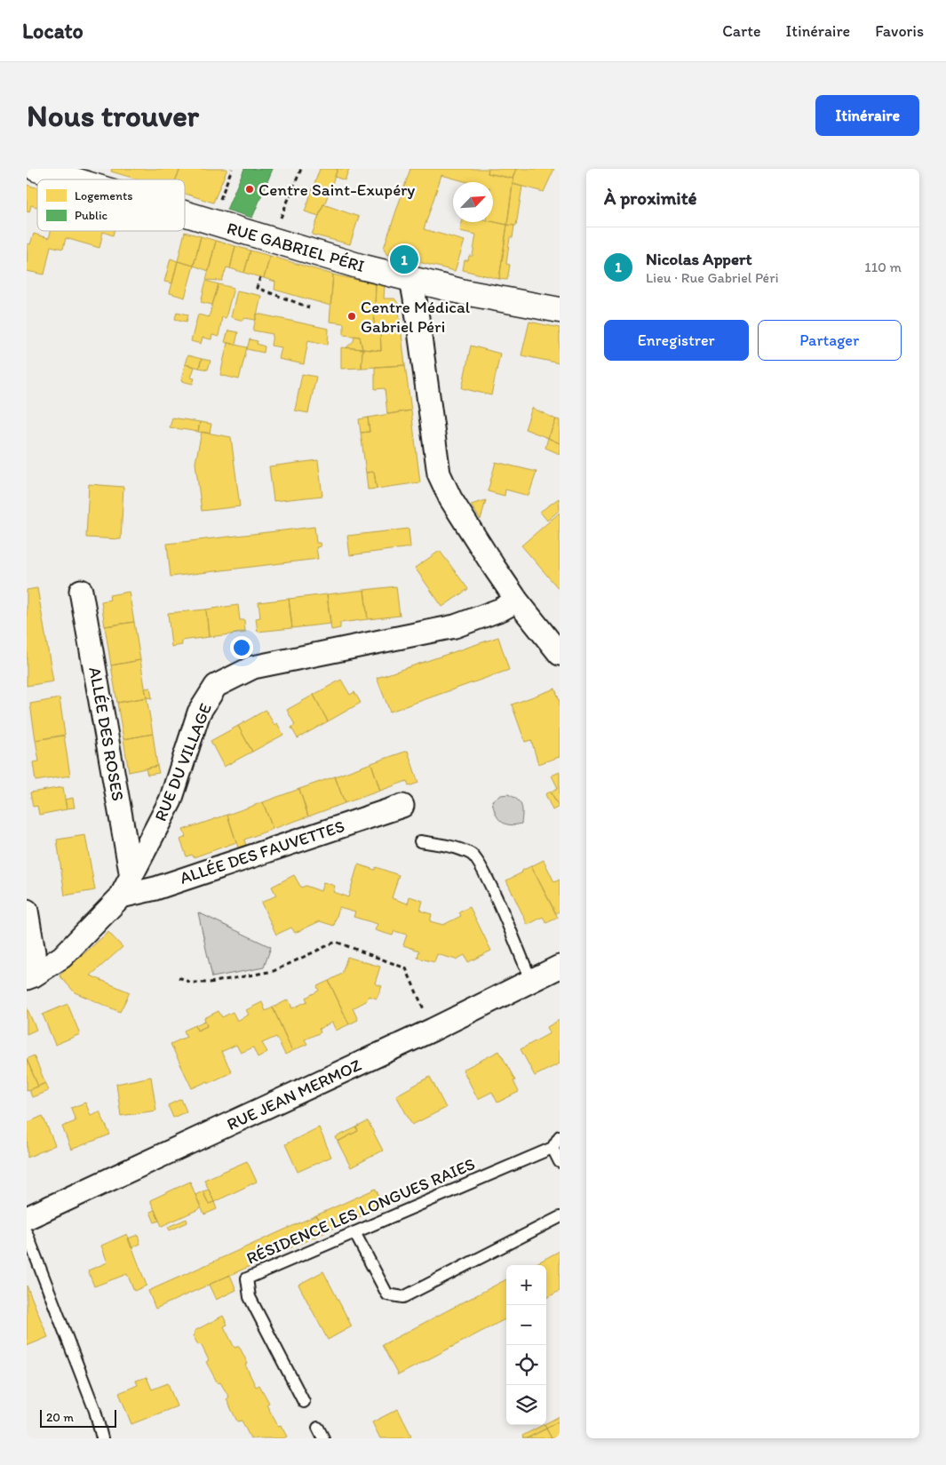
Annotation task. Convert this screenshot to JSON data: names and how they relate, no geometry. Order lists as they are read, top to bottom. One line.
{"streets":{"street":["RUE GABRIEL PÉRI","ALLÉE DES ROSES","RUE DU VILLAGE","ALLÉE DES FAUVETTES","RUE JEAN MERMOZ"],"lane":["RÉSIDENCE LES LONGUES RAIES"]},"crossings":[["ALLÉE DES ROSES","RUE DU VILLAGE"],["RUE DU VILLAGE","ALLÉE DES FAUVETTES"]],"places":["Centre Saint-Exupéry","Centre Médical Gabriel Péri"],"legend":["Logements","Public"],"scale_bar":"20 m","north":"top right","page":{"header":"Locato","nav":["Carte","Itinéraire","Favoris"],"buttons":["Itinéraire",["Enregistrer","Partager"]],"title":"Nous trouver","heading":"À proximité","list":[{"mark":"1","name":"Nicolas Appert","note":"Lieu · Rue Gabriel Péri","value":"110 m"}],"pins":"1","map_buttons":["+","−"],"scale":"20 m"}}
